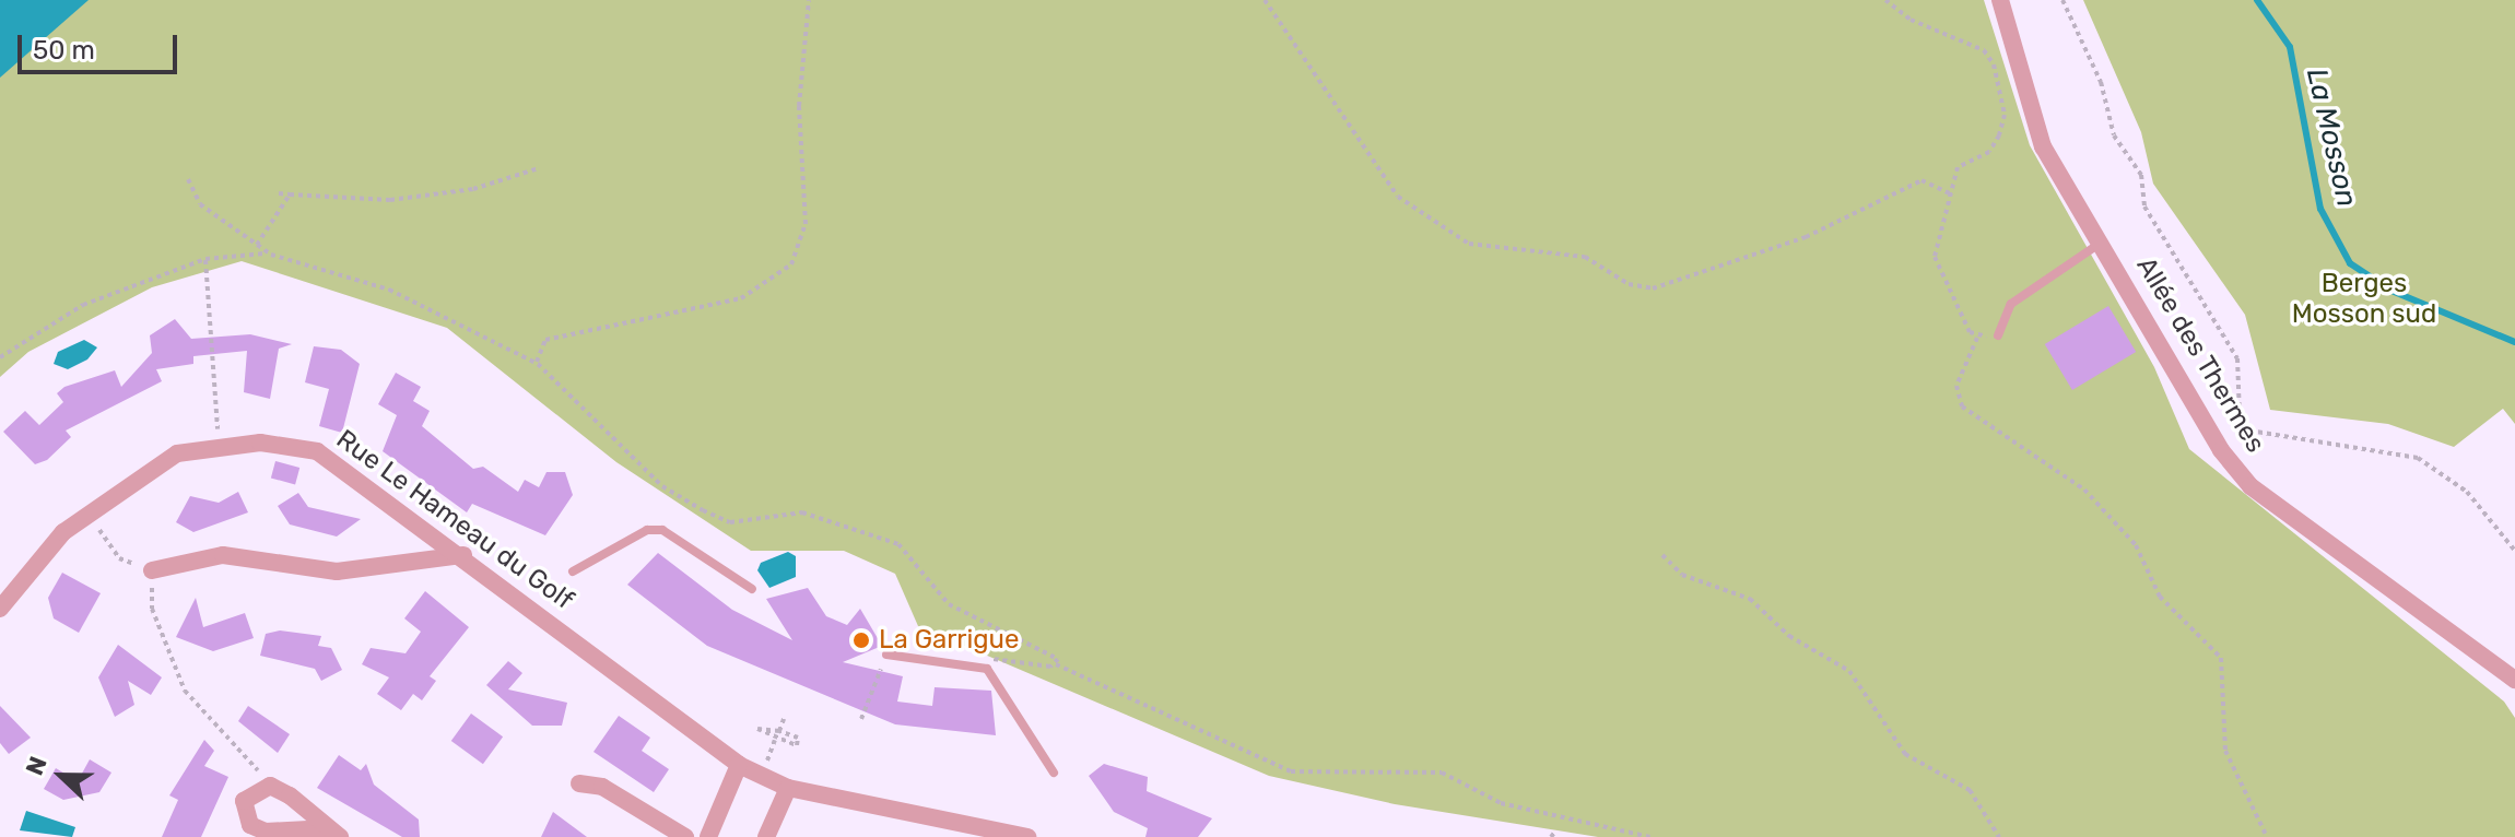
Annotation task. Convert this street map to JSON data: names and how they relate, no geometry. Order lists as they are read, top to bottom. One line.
{"streets":{"street":["Allée des Thermes","Rue Le Hameau du Golf"]},"water":["La Mosson"],"parks":["Berges Mosson sud"],"places":["La Garrigue"],"scale_bar":"50 m","north":"left"}
